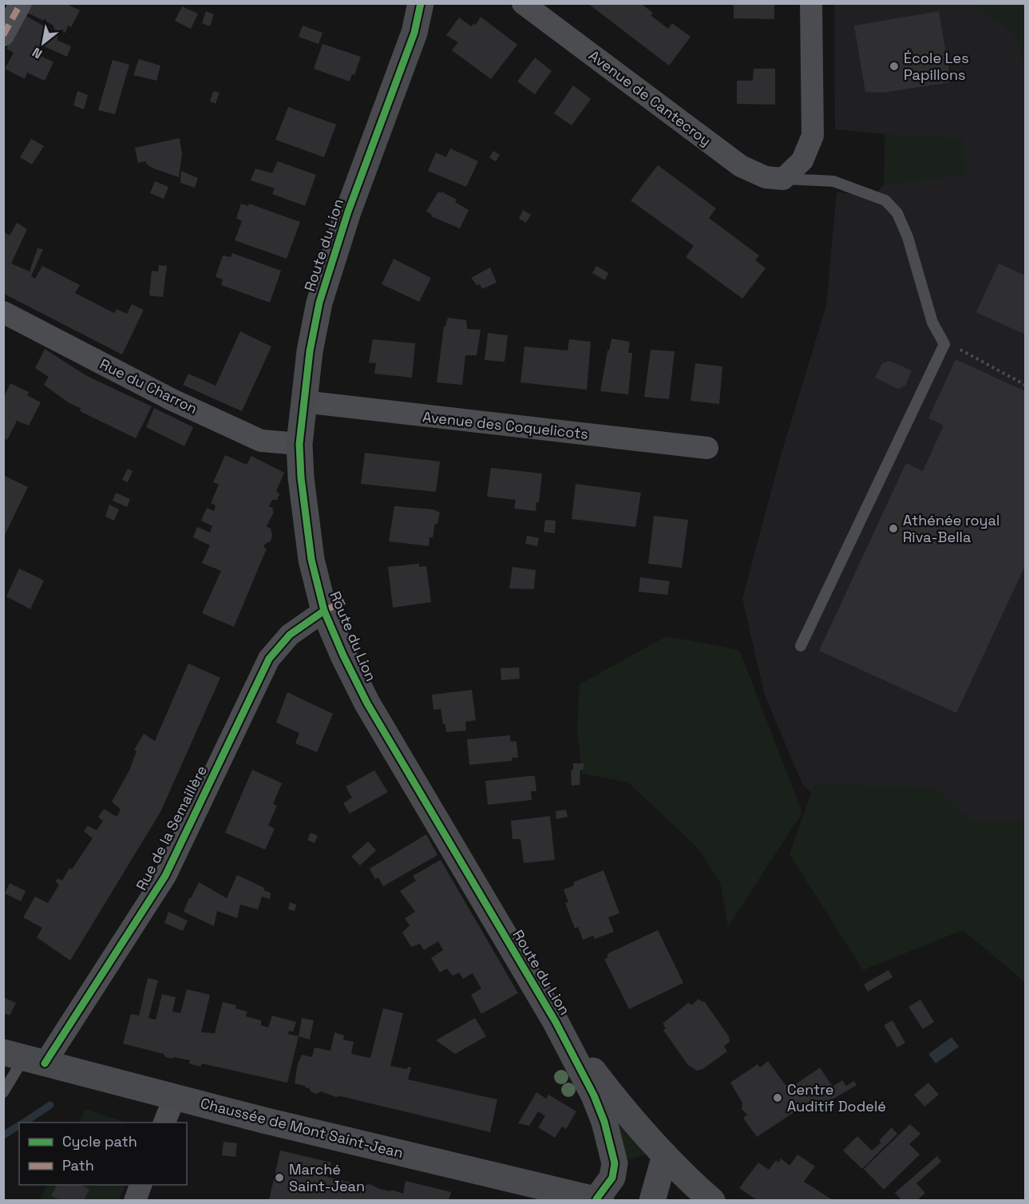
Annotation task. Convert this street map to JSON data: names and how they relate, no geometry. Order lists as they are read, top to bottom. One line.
{"streets":{"street":["Avenue de Cantecroy","Route du Lion","Rue du Charron","Avenue des Coquelicots","Rue de la Semaillère","Chaussée de Mont Saint-Jean"]},"crossings":[["Route du Lion","Rue du Charron"],["Route du Lion","Avenue des Coquelicots"],["Route du Lion","Rue de la Semaillère"],["Route du Lion","Chaussée de Mont Saint-Jean"],["Rue de la Semaillère","Chaussée de Mont Saint-Jean"]],"places":["École Les Papillons","Athénée royal Riva-Bella","Centre Auditif Dodelé","Marché Saint-Jean"],"legend":["Cycle path","Path"],"north":"bottom left"}
